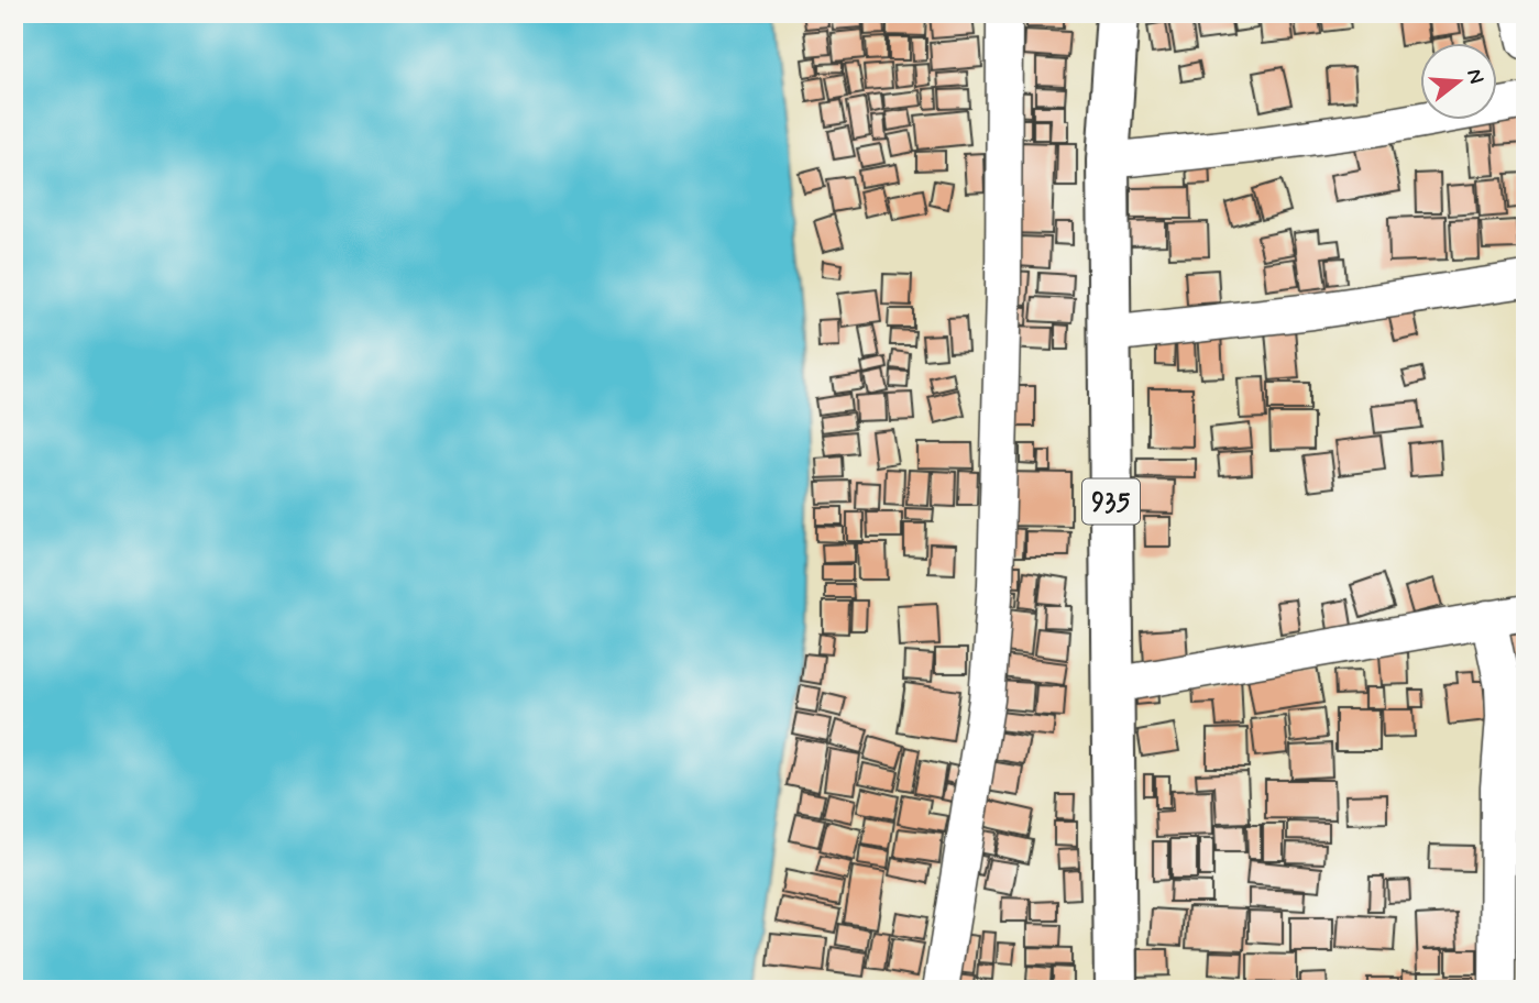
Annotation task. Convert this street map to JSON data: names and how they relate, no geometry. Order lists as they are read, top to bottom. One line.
{"streets":{"main road":["935"]},"north":"right"}
